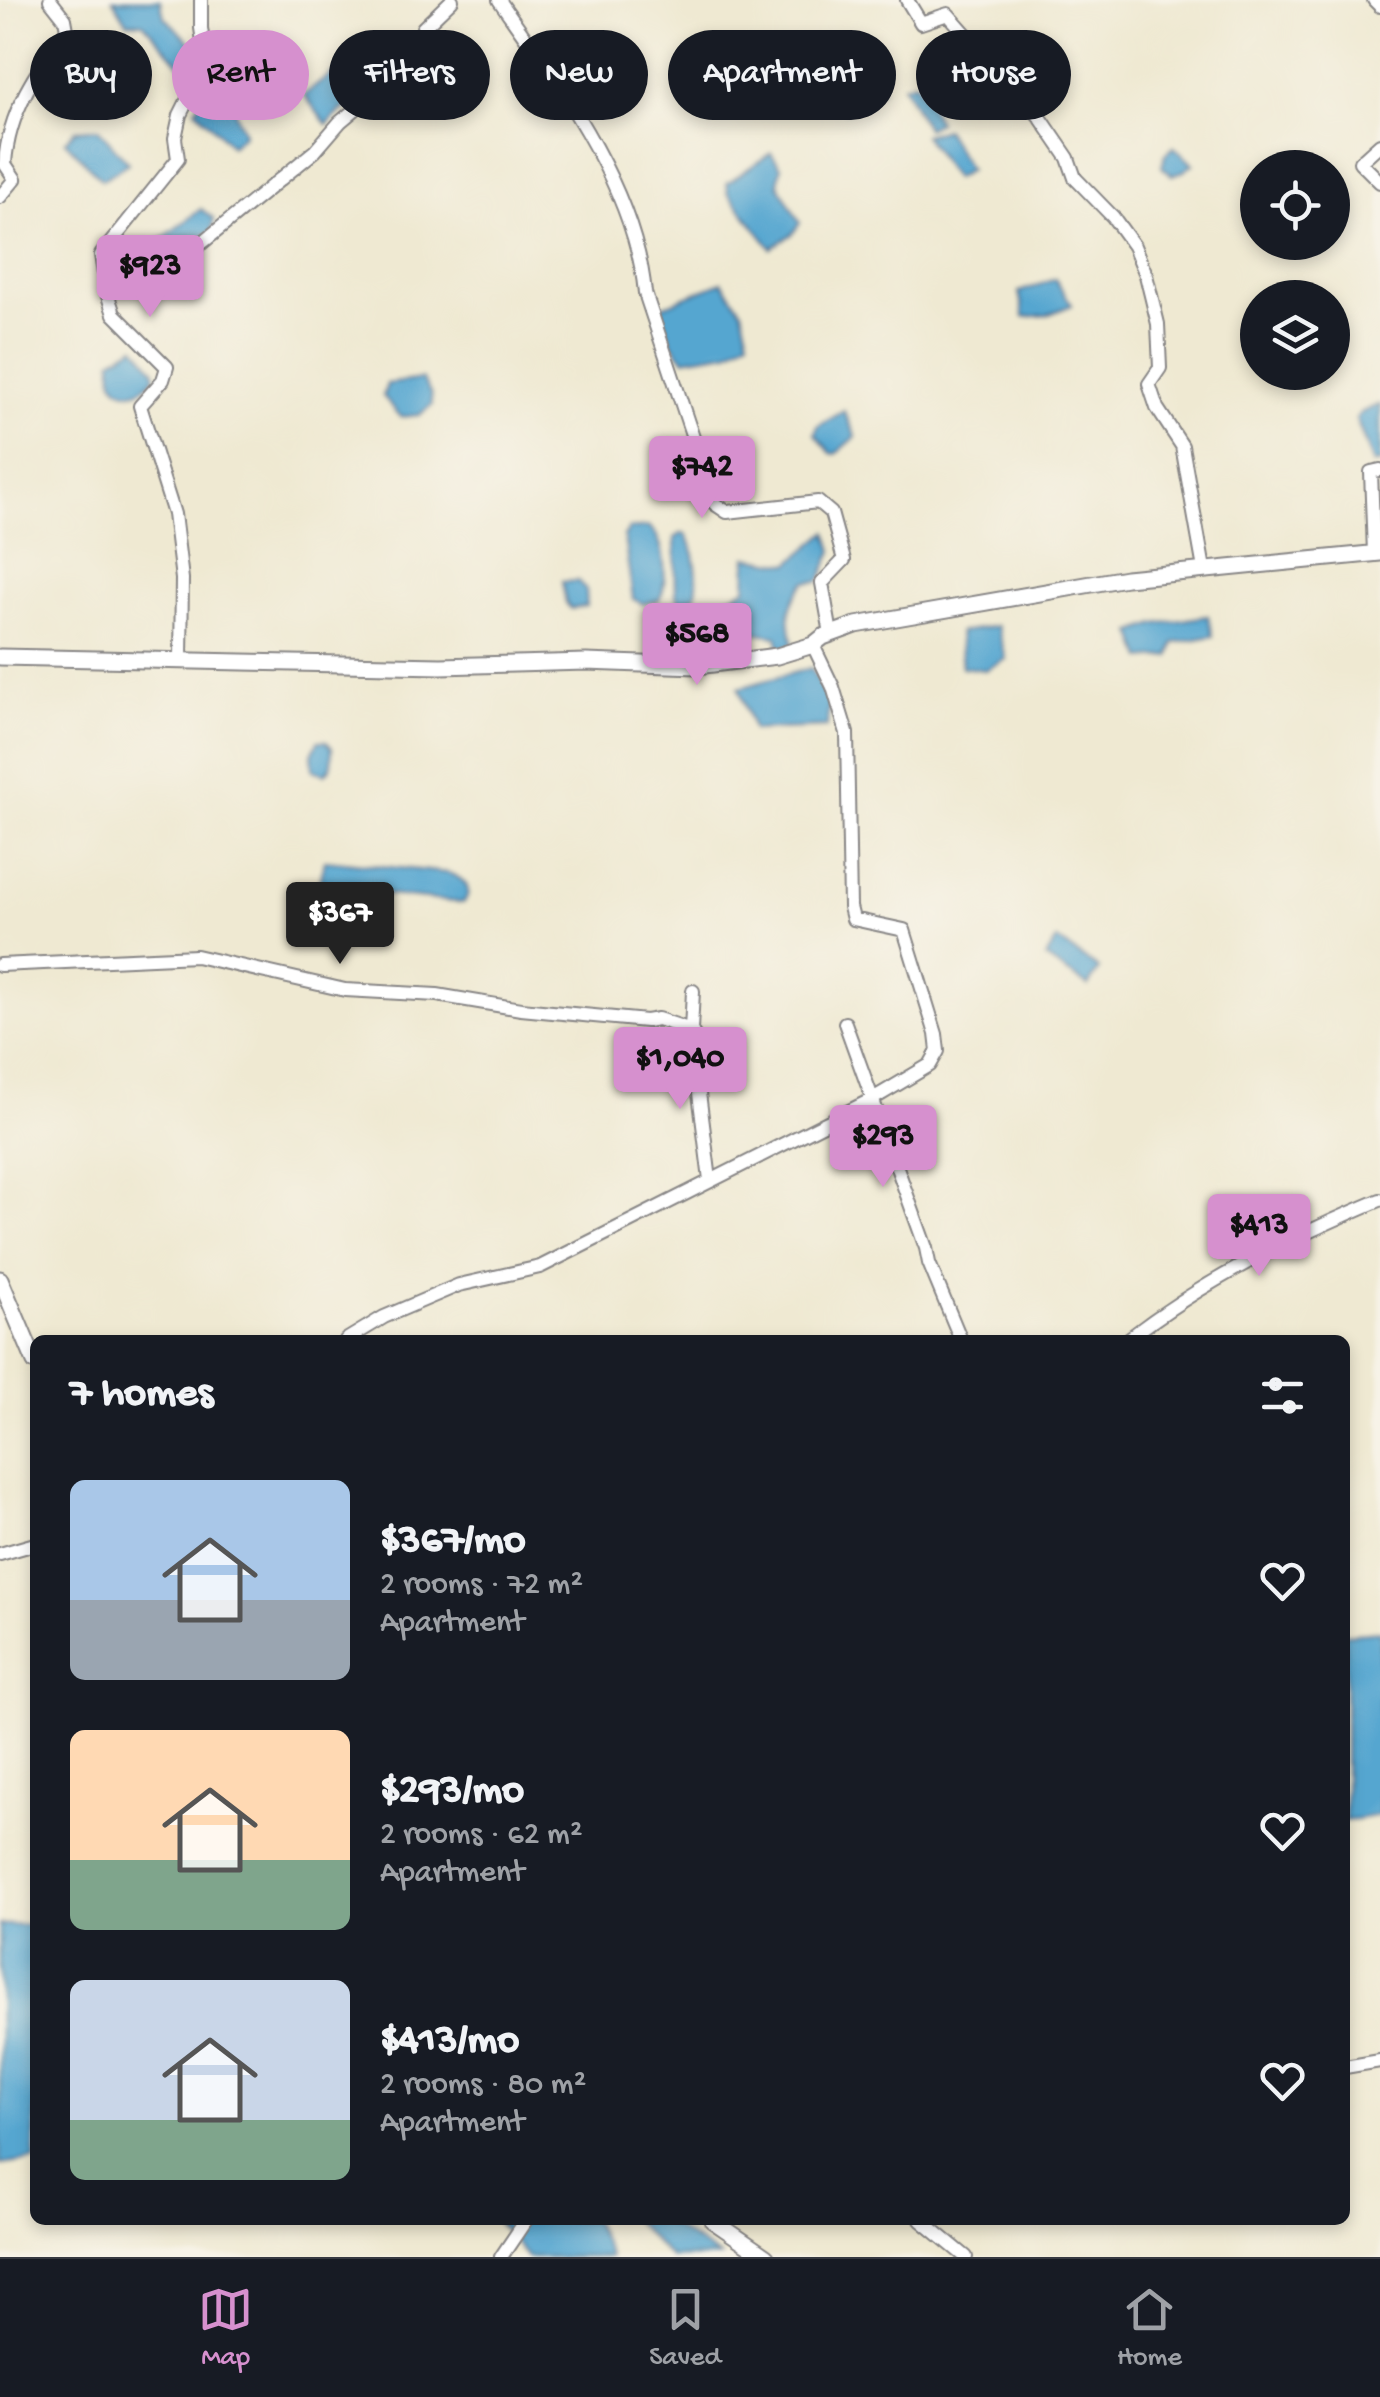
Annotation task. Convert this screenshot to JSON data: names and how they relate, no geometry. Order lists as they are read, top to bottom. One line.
{"page":{"chip":["Buy","Rent","Filters","New","Apartment","House"],"price":["$923","$742","$568","$367","$1,040","$293","$413"],"heading":"7 homes","list":[{"name":"$367/mo","note":"2 rooms · 72 m² · Apartment"},{"name":"$293/mo","note":"2 rooms · 62 m² · Apartment"},{"name":"$413/mo","note":"2 rooms · 80 m² · Apartment"}],"tabs":["Map","Saved","Home"]}}
